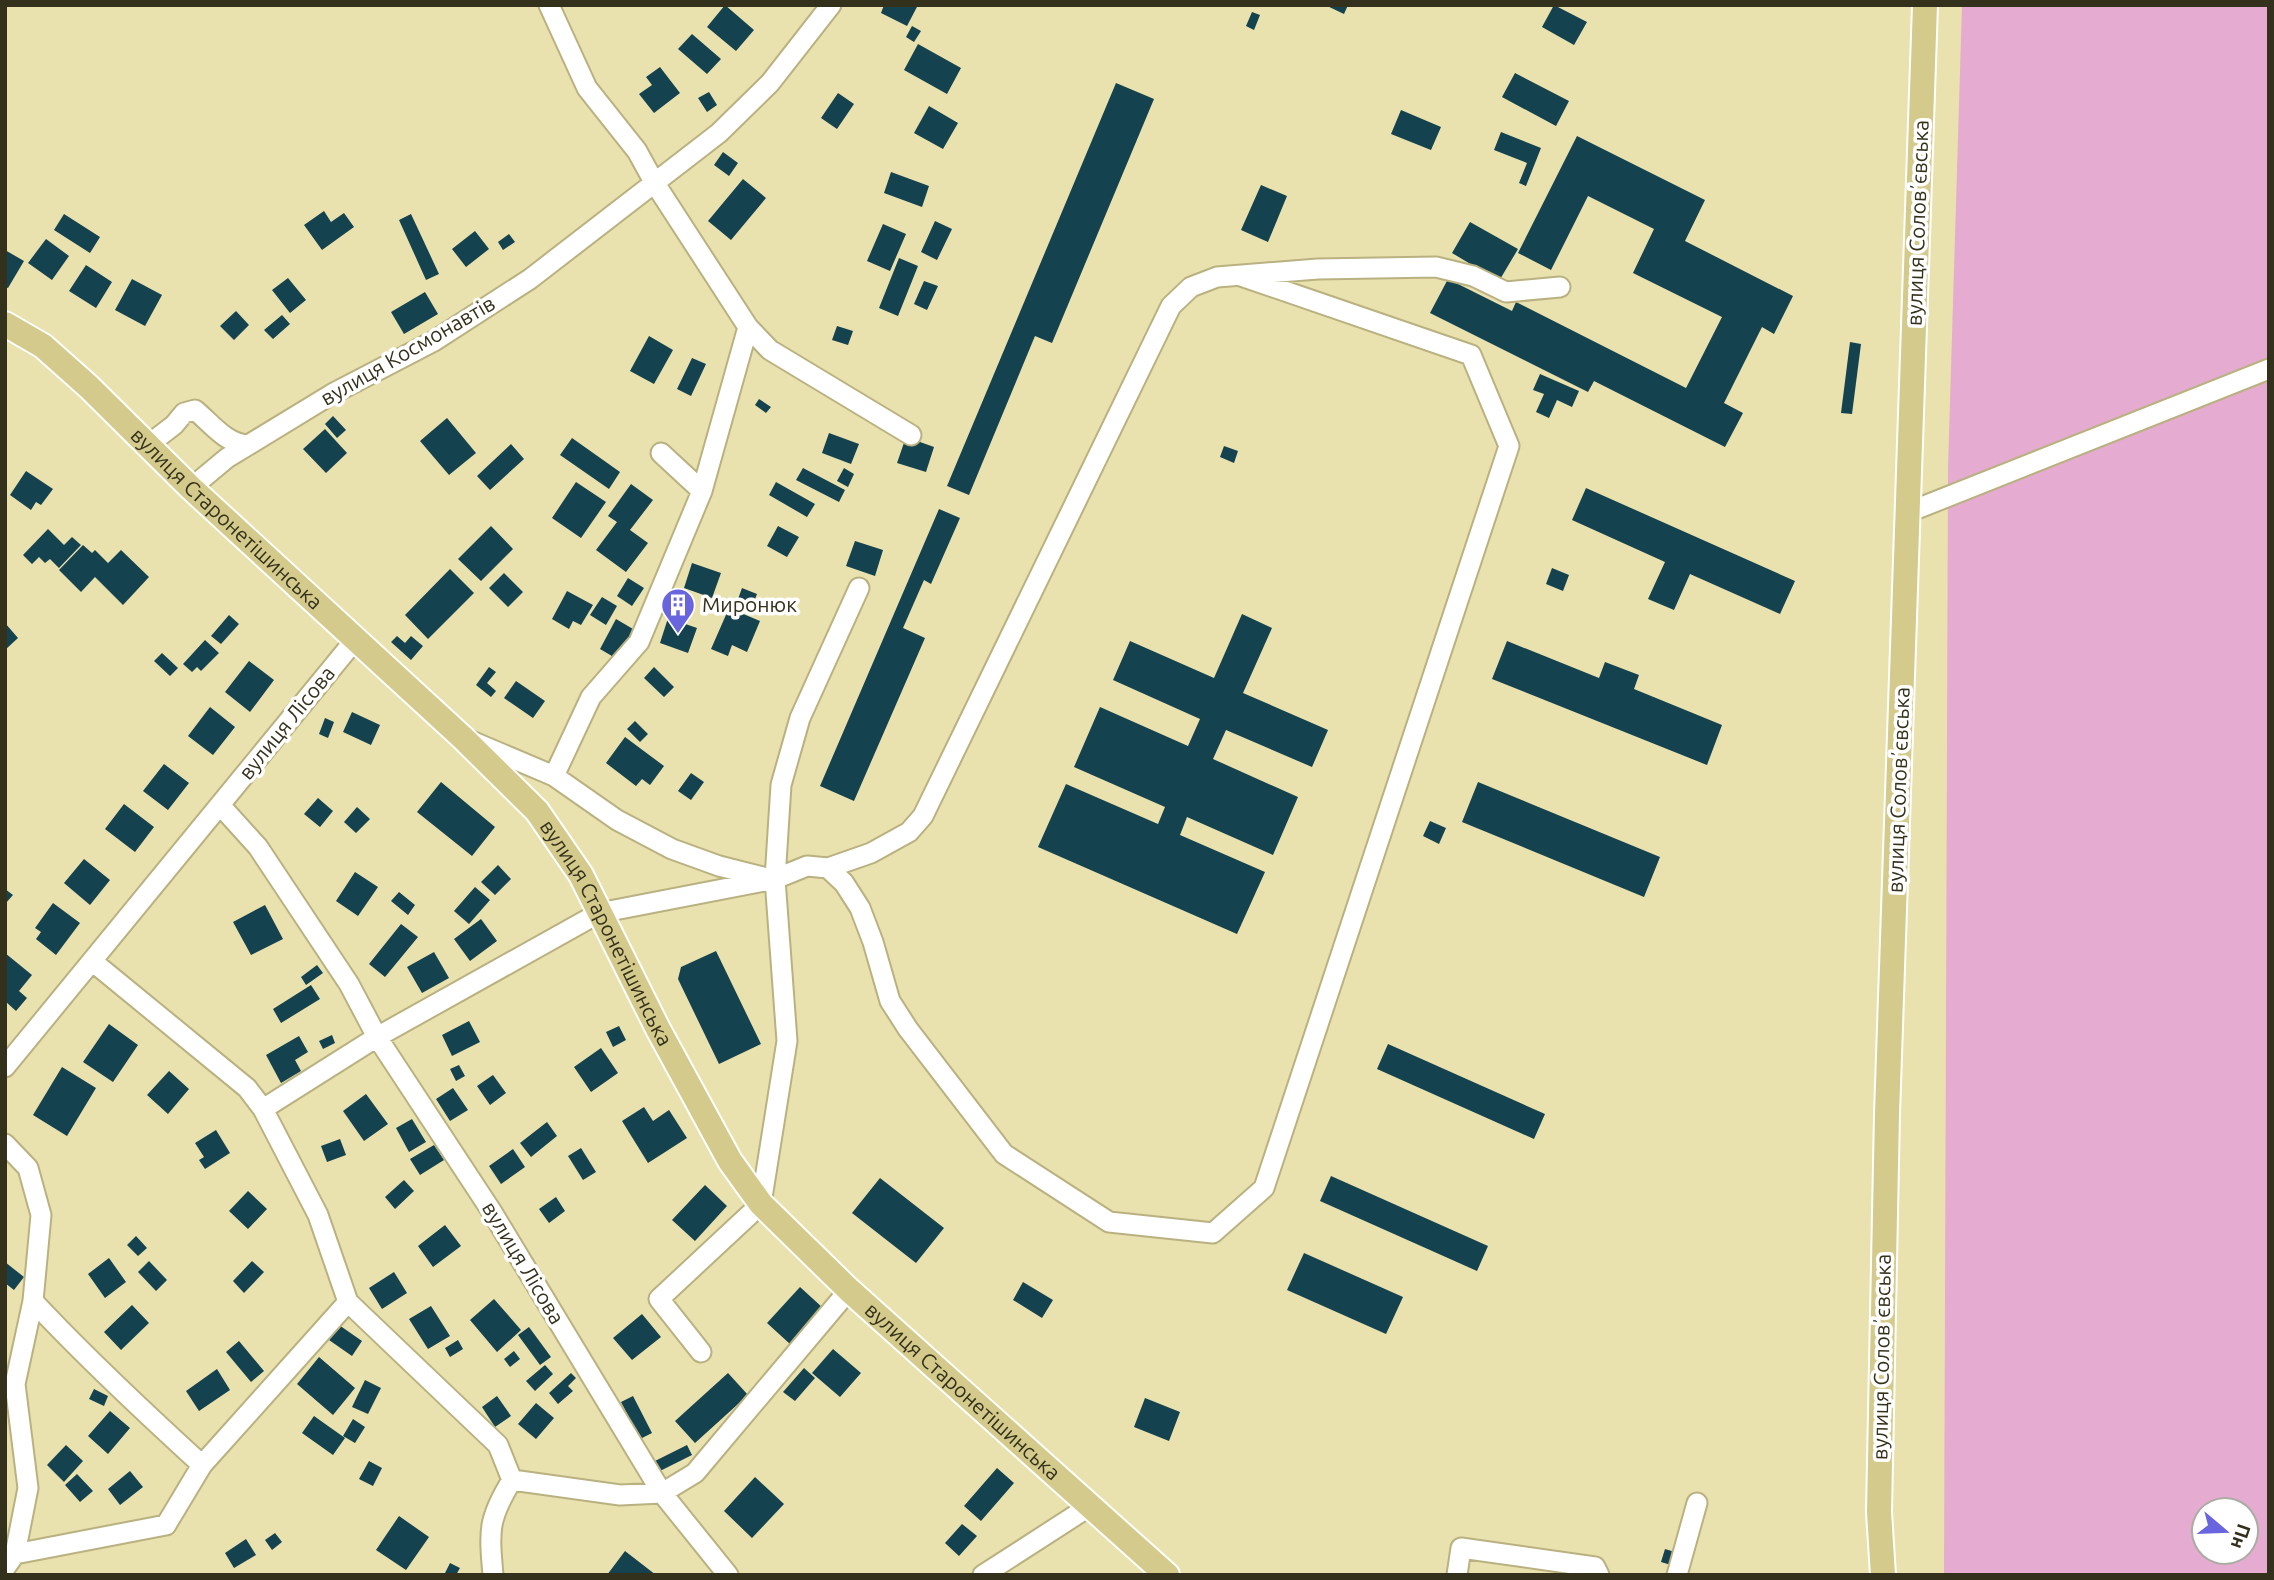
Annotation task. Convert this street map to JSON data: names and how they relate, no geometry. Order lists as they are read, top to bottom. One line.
{"streets":{"main road":["вулиця Соловʼєвська","вулиця Старонетішинська"],"street":["вулиця Космонавтів","вулиця Лісова"]},"crossings":[["вулиця Космонавтів","вулиця Старонетішинська"],["вулиця Старонетішинська","вулиця Лісова"]],"places":{"building":["Миронюк"]},"north":"right"}
